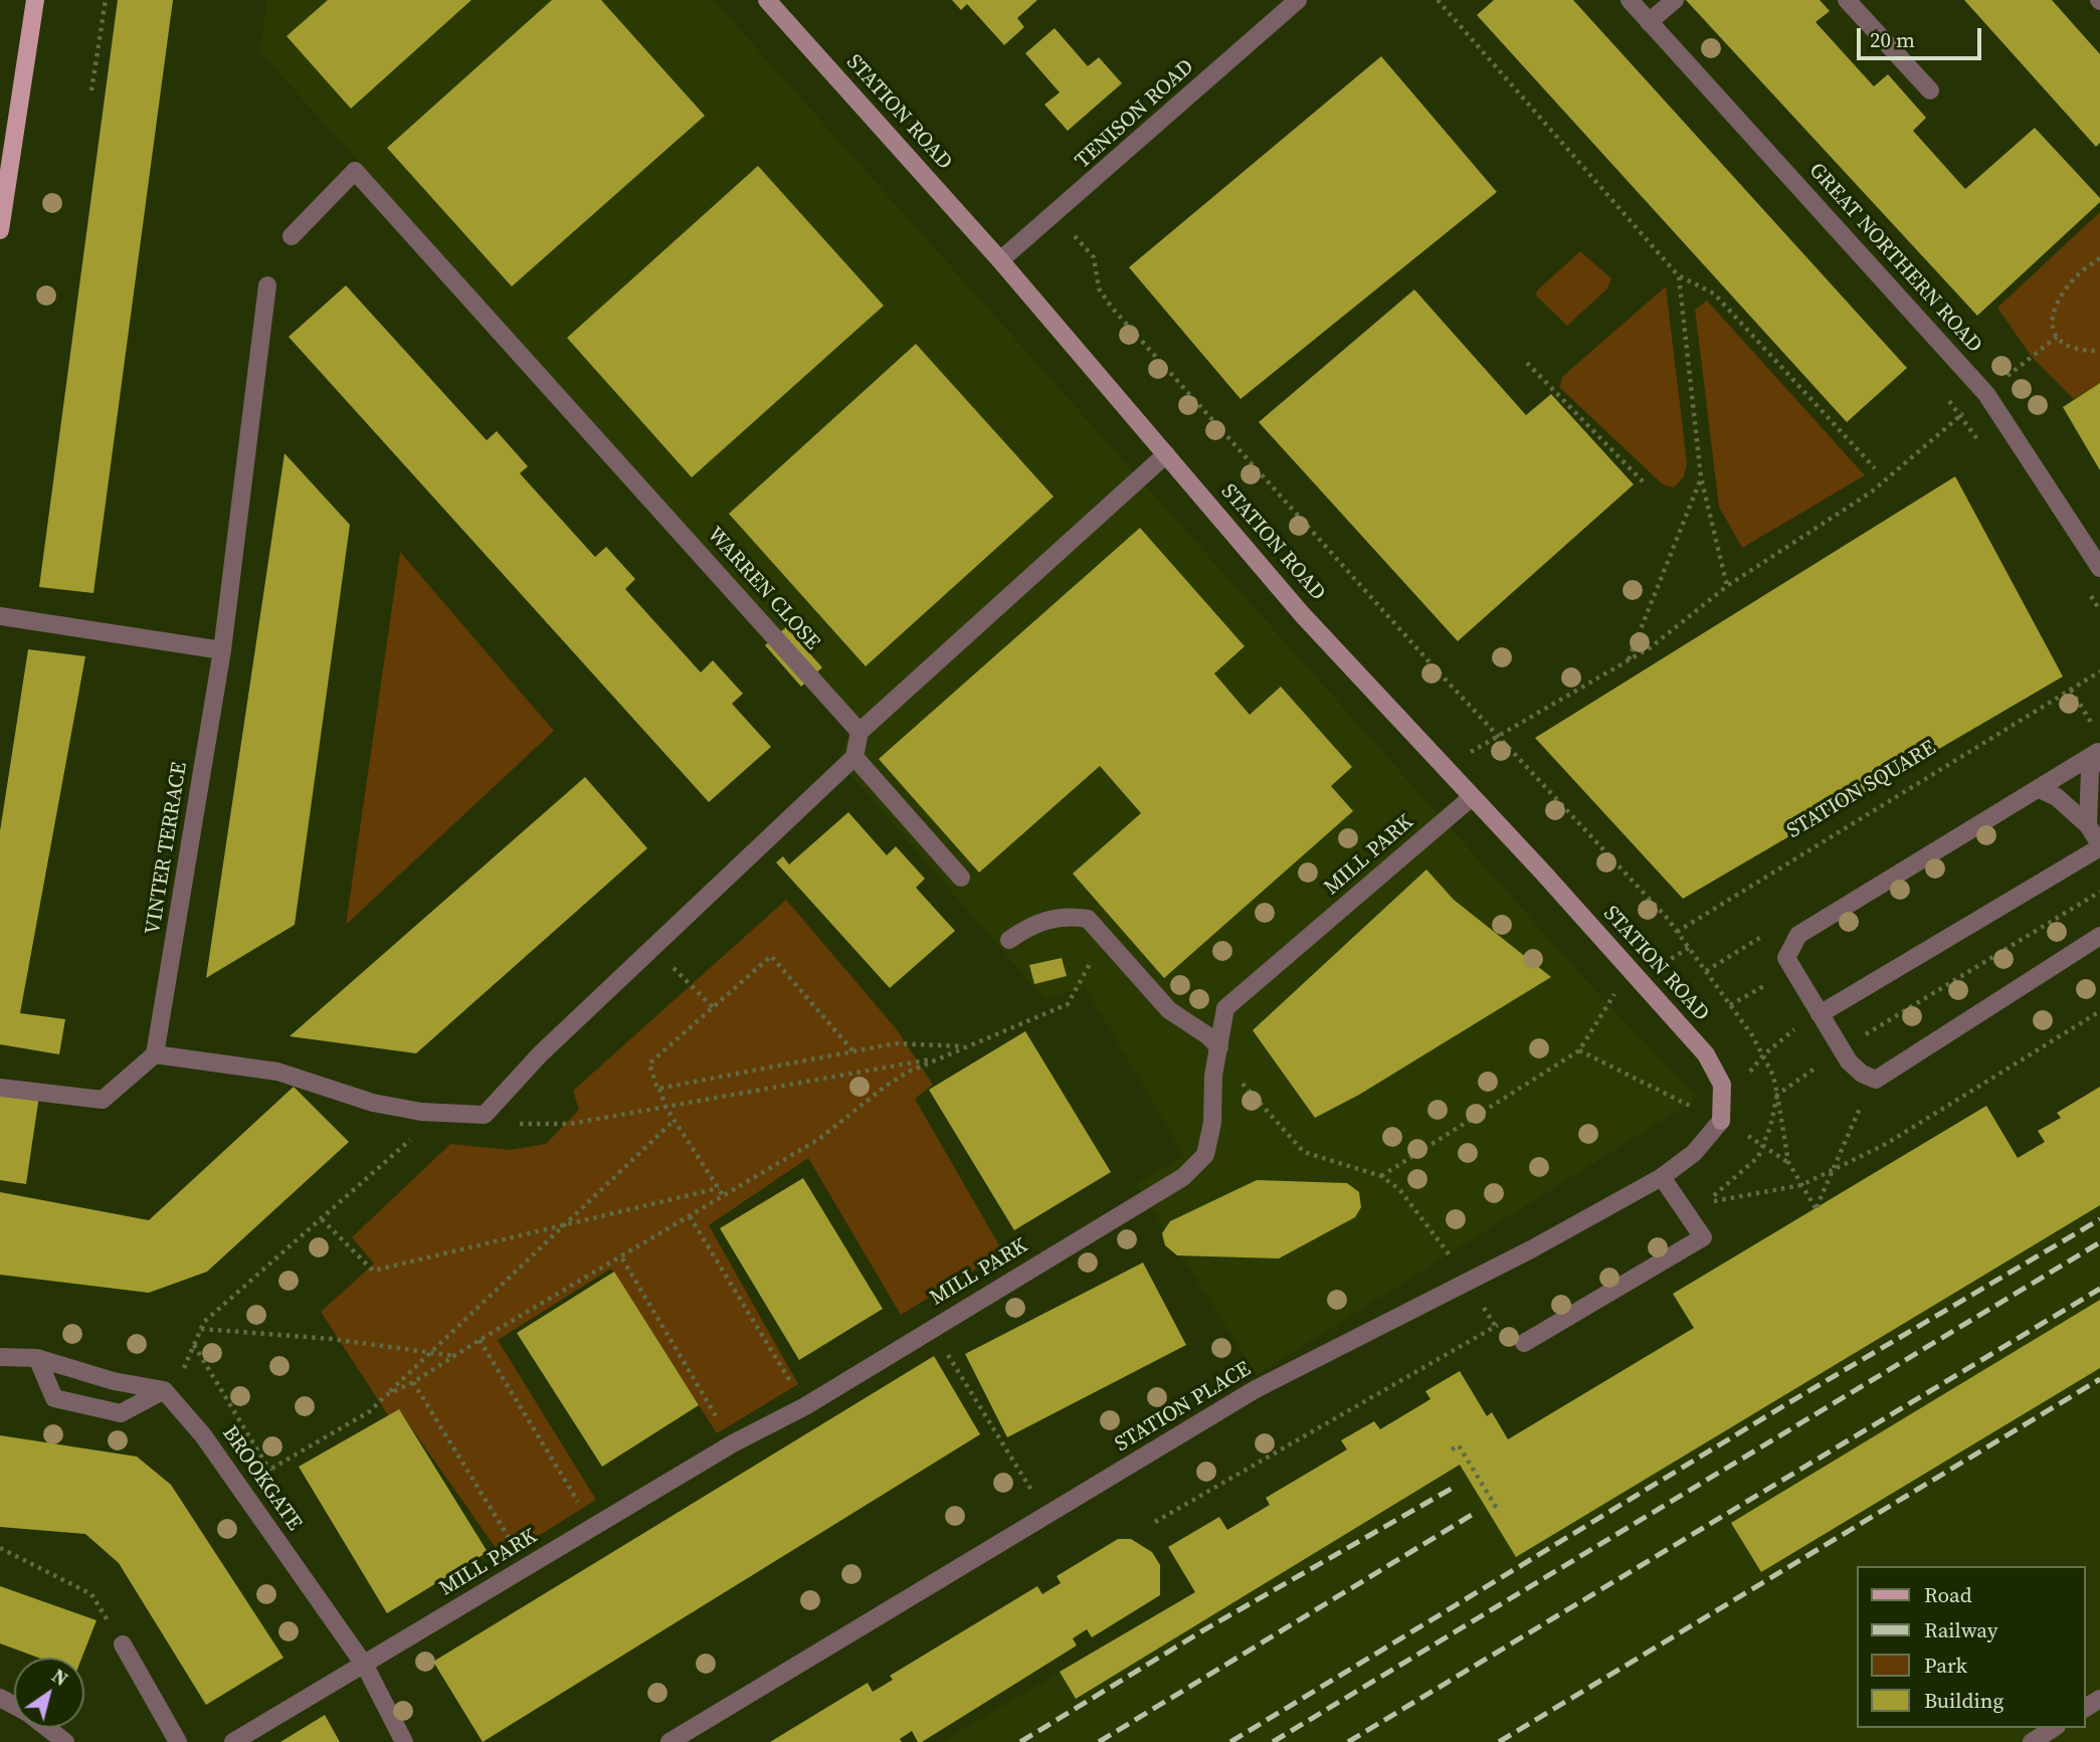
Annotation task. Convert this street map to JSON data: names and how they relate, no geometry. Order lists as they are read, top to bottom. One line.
{"streets":{"street":["STATION ROAD","TENISON ROAD","GREAT NORTHERN ROAD","WARREN CLOSE","VINTER TERRACE","MILL PARK","STATION PLACE","BROOKGATE"],"path":["STATION SQUARE"]},"crossings":[["STATION ROAD","TENISON ROAD"],["STATION ROAD","STATION SQUARE"],["STATION ROAD","MILL PARK"],["STATION ROAD","STATION PLACE"],["MILL PARK","BROOKGATE"]],"legend":["Road","Railway","Park","Building"],"scale_bar":"20 m","north":"top right"}
